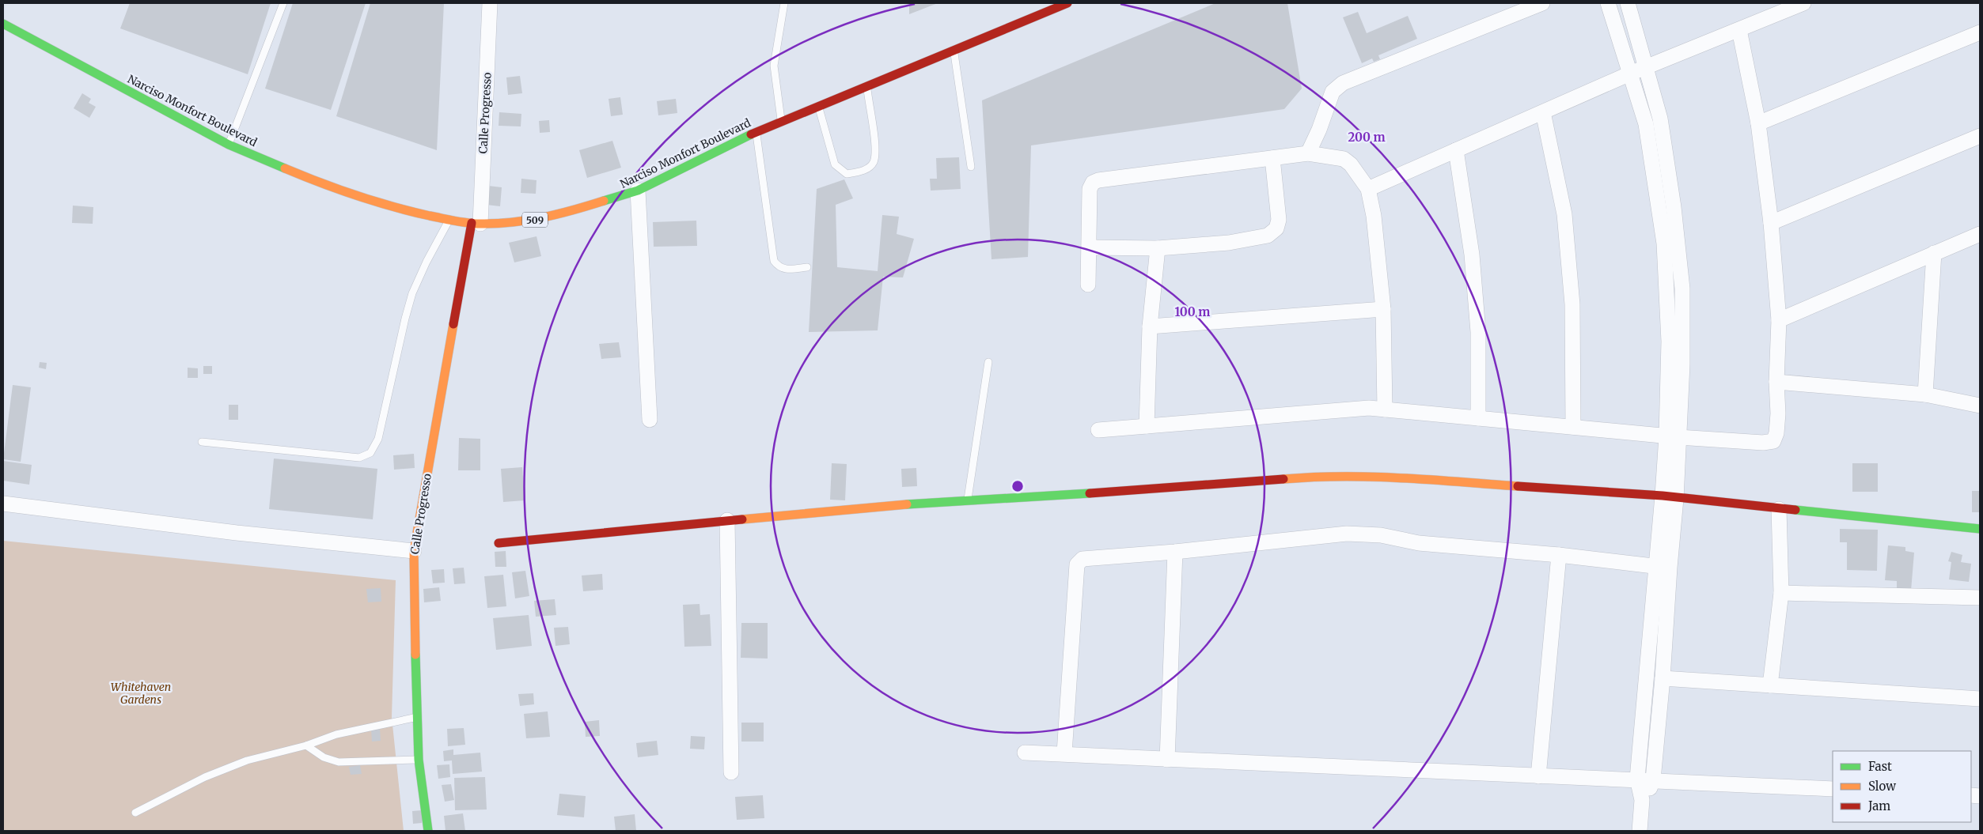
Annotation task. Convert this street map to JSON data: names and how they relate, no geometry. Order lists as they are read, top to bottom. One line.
{"streets":{"main road":["Narciso Monfort Boulevard","Calle Progresso","509"]},"crossings":[["Narciso Monfort Boulevard","Calle Progresso"]],"parks":["Whitehaven Gardens"],"legend":["Fast","Slow","Jam"],"rings":["200 m","100 m"]}
